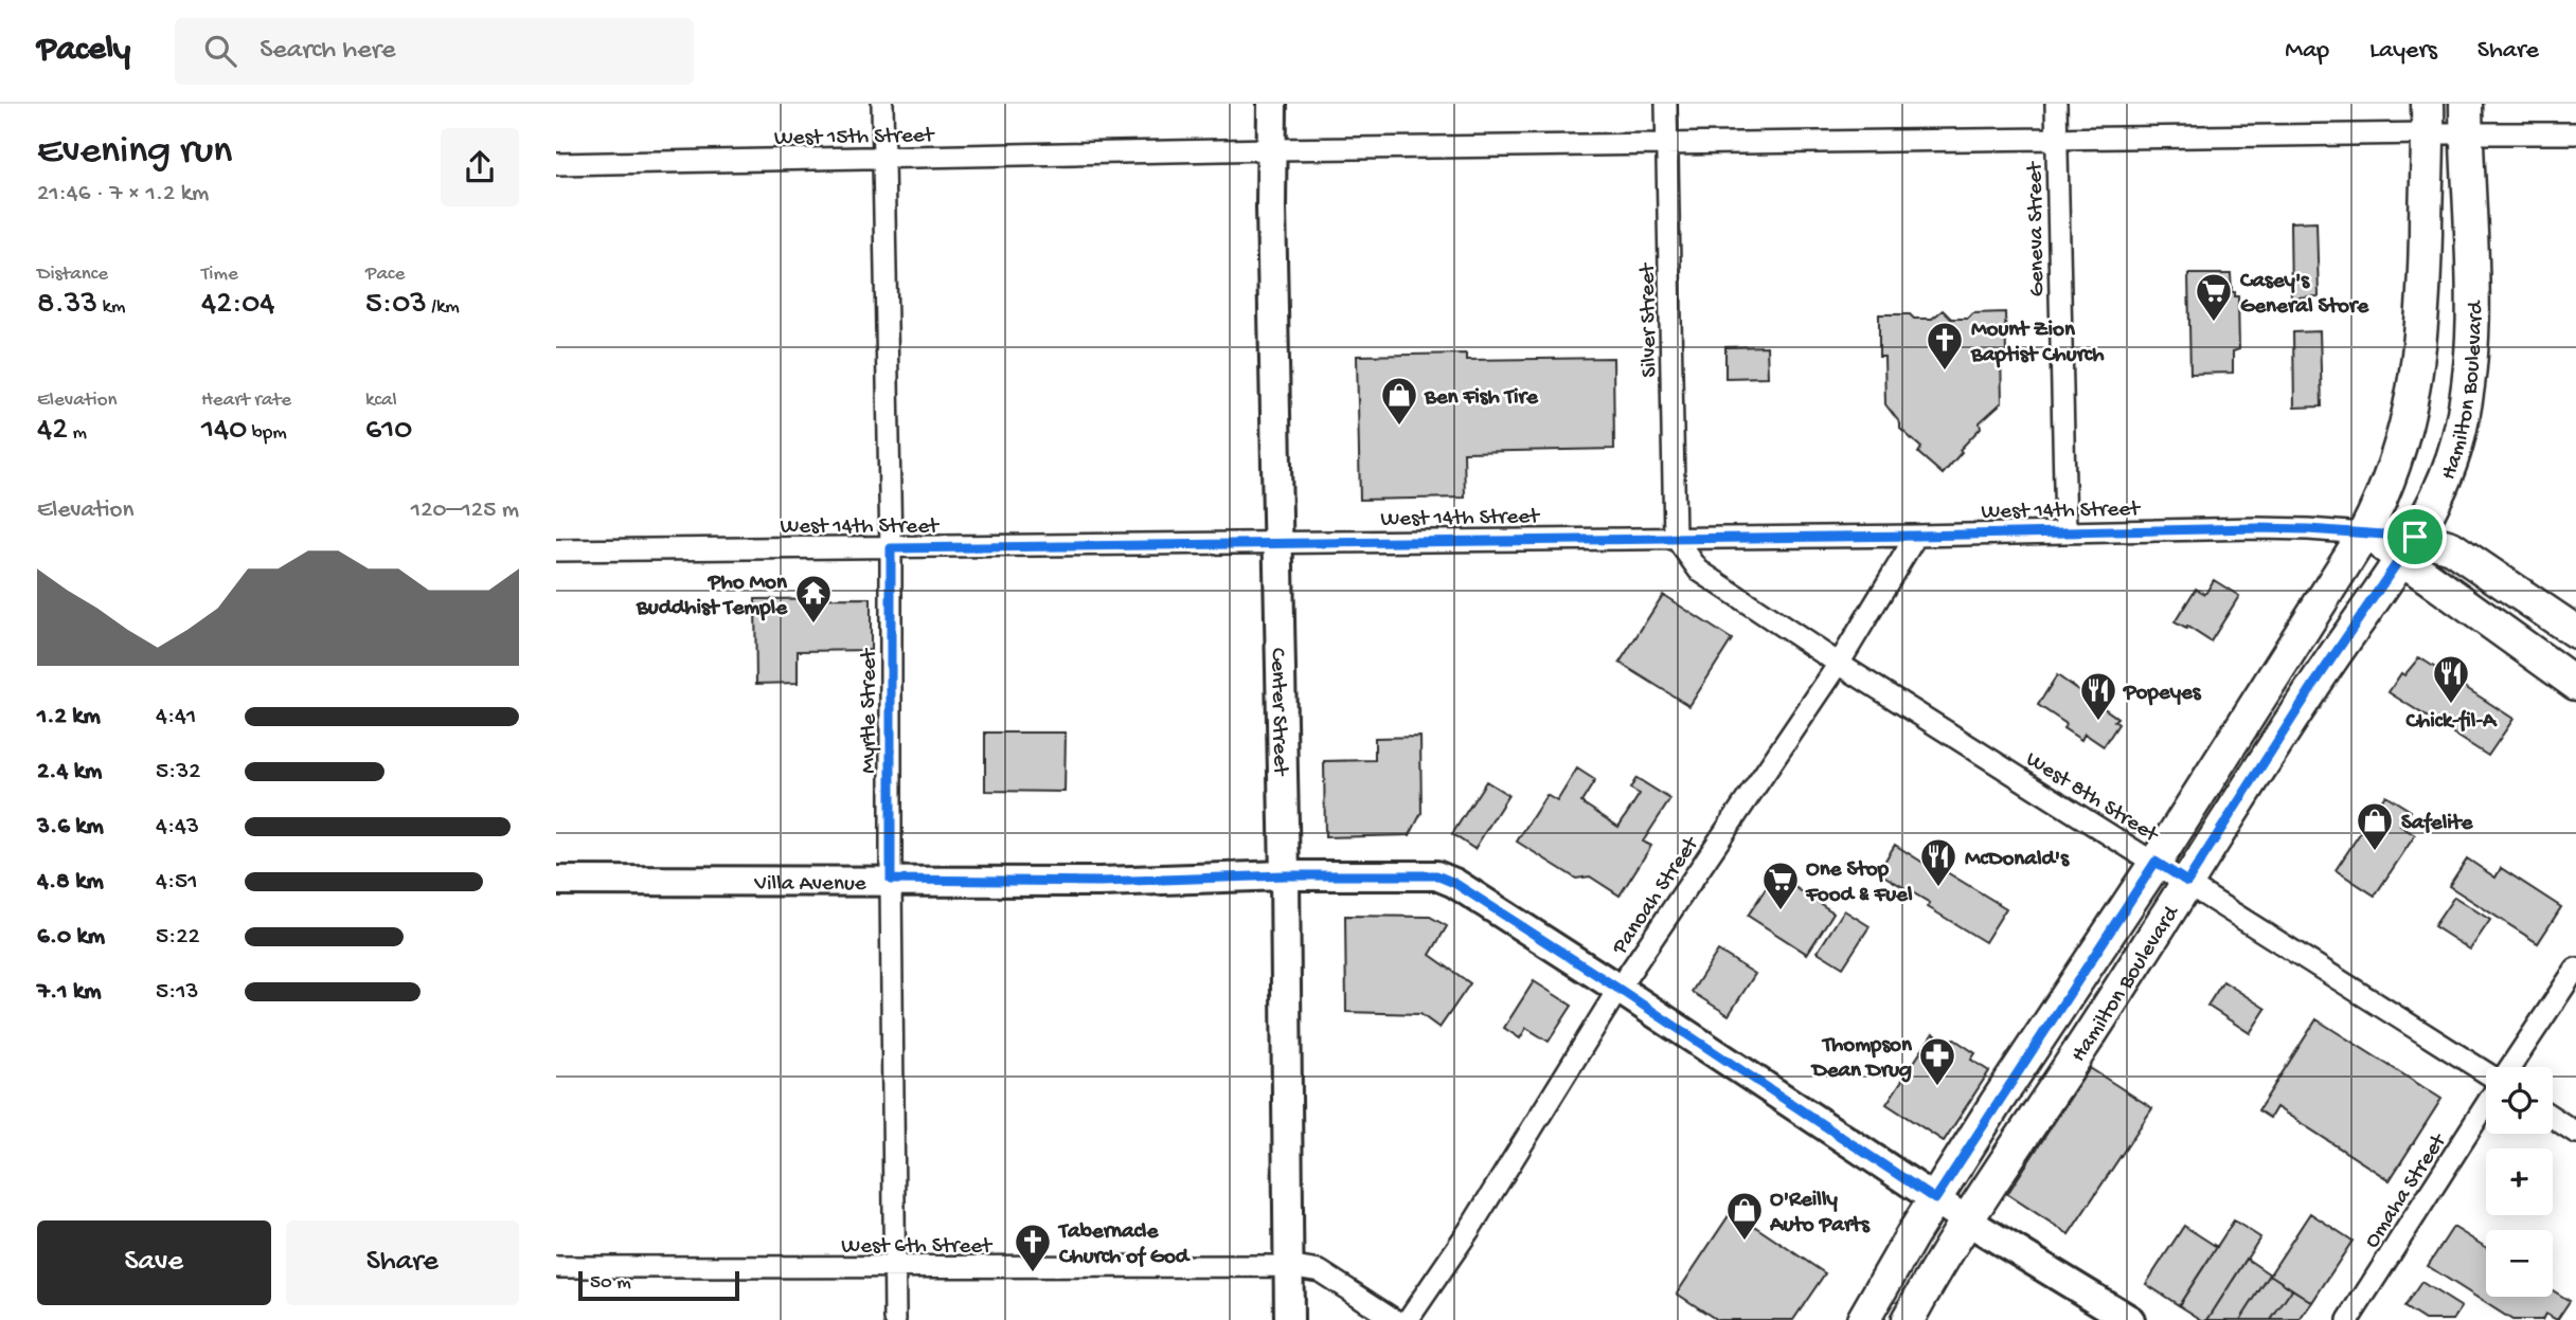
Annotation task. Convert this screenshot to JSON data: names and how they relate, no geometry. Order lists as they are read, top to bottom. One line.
{"streets":{"main road":["Hamilton Boulevard","Center Street","Villa Avenue"],"street":["West 15th Street","Geneva Street","Silver Street","West 14th Street","Myrtle Street","West 8th Street","Panoah Street","Omaha Street","West 6th Street"]},"crossings":[["West 15th Street","Geneva Street"],["West 15th Street","Silver Street"],["West 15th Street","Hamilton Boulevard"],["West 15th Street","Myrtle Street"],["West 15th Street","Center Street"],["Geneva Street","West 14th Street"],["Silver Street","West 14th Street"],["Silver Street","West 8th Street"],["Hamilton Boulevard","West 14th Street"],["Hamilton Boulevard","West 8th Street"],["Hamilton Boulevard","Villa Avenue"],["West 14th Street","Myrtle Street"],["West 14th Street","Center Street"],["West 14th Street","West 8th Street"],["West 14th Street","Panoah Street"],["Myrtle Street","Villa Avenue"],["Myrtle Street","West 6th Street"],["Center Street","Villa Avenue"],["Center Street","West 6th Street"],["West 8th Street","Panoah Street"],["Villa Avenue","Panoah Street"]],"places":{"supermarket":["Casey's General Store","One Stop Food & Fuel"],"church":["Mount Zion Baptist Church","Tabernacle Church of God"],"shop":["Ben Fish Tire","Safelite","O'Reilly Auto Parts"],"temple":["Pho Mon Buddhist Temple"],"restaurant":["Chick-fil-A","Popeyes","McDonald's"],"pharmacy":["Thompson Dean Drug"]},"scale_bar":"50 m","page":{"header":"Pacely","search":"Search here","nav":["Map","Layers","Share"],"heading":["Evening run","21:46 · 7 × 1.2 km"],"stats":[["Distance","8.33 km"],["Time","42:04"],["Pace","5:03 /km"],["Elevation","42 m"],["Heart rate","140 bpm"],["kcal","610"]],"chart":["Elevation","120–125 m"],"list":[{"name":"1.2 km","note":"4:41"},{"name":"2.4 km","note":"5:32"},{"name":"3.6 km","note":"4:43"},{"name":"4.8 km","note":"4:51"},{"name":"6.0 km","note":"5:22"},{"name":"7.1 km","note":"5:13"}],"map_buttons":["+","−"],"buttons":["Save","Share"],"scale":"50 m"}}
